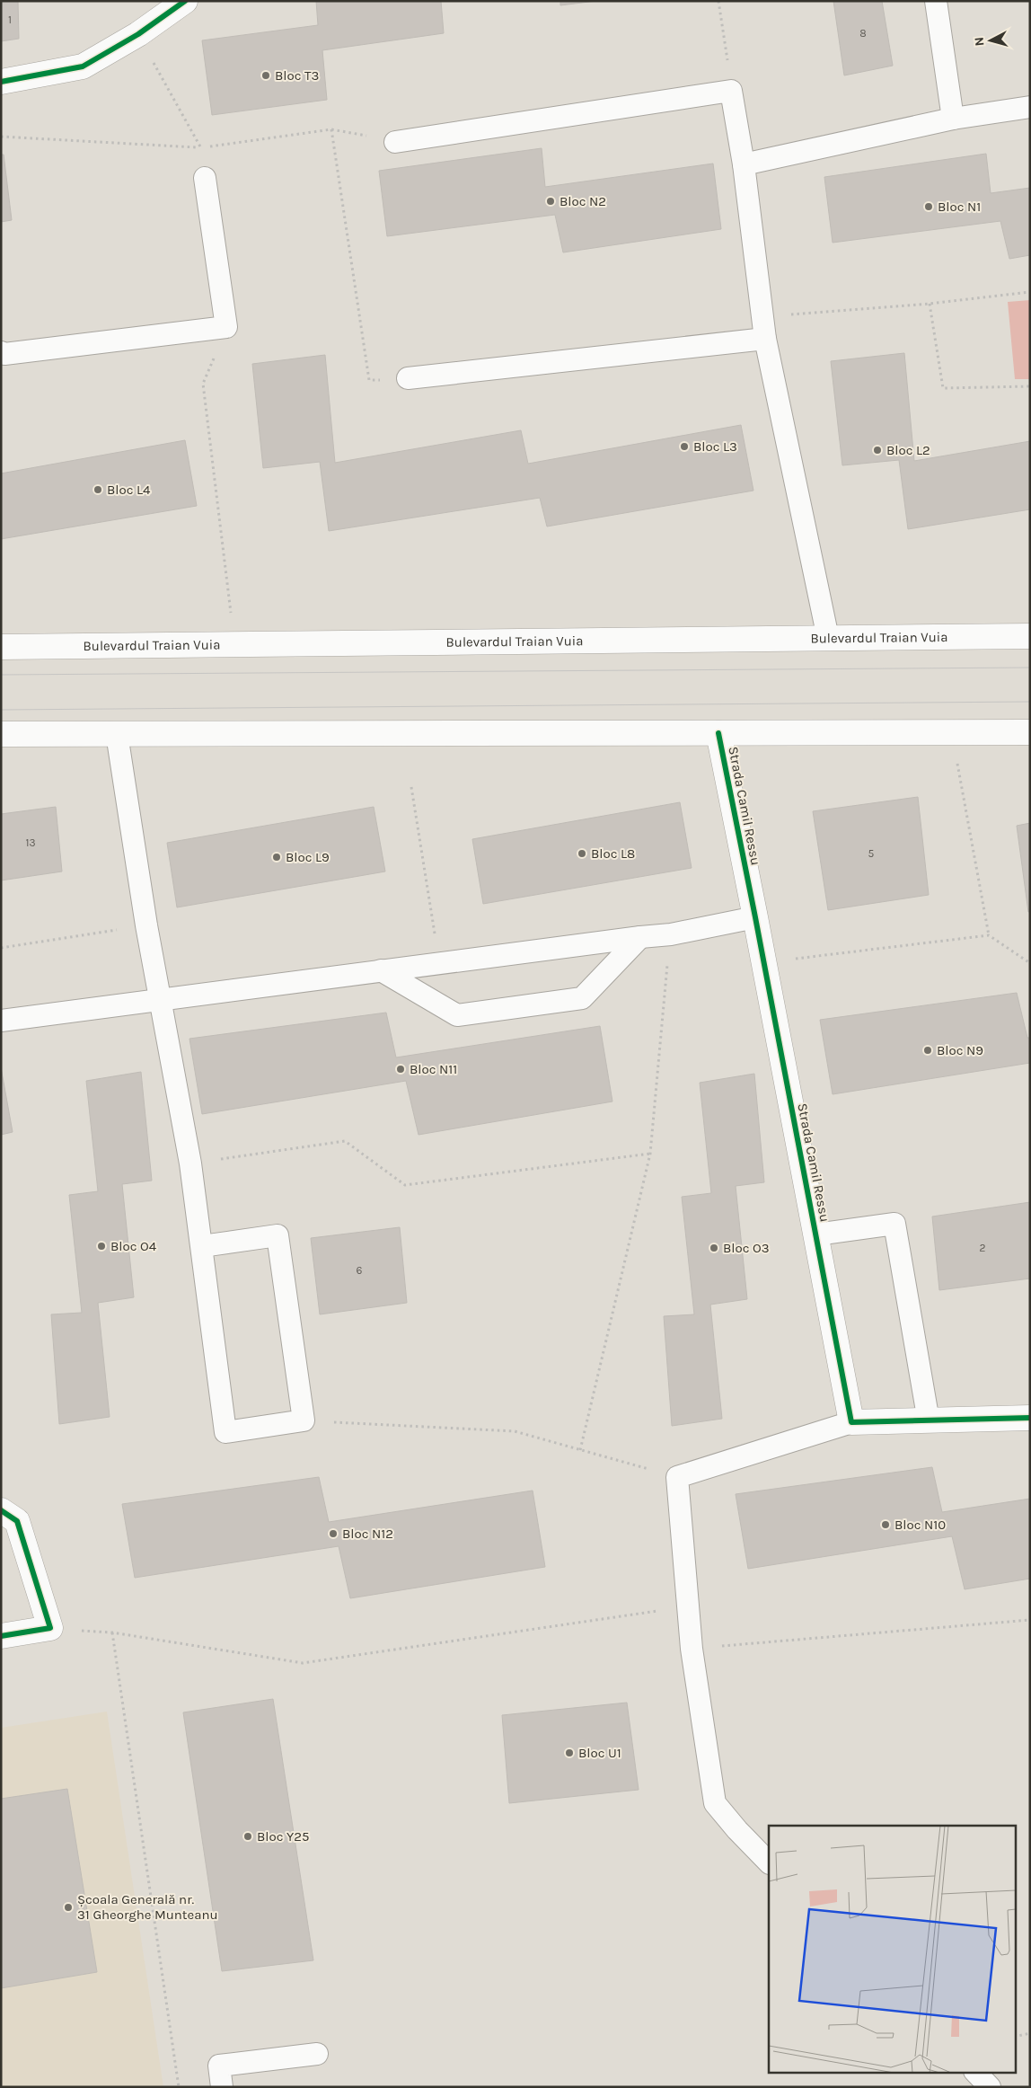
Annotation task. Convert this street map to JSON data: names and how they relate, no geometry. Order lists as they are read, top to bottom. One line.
{"streets":{"main road":["Bulevardul Traian Vuia","Strada Camil Ressu"]},"places":["Bloc T3","Bloc N2","Bloc N1","Bloc L3","Bloc L2","Bloc L4","Bloc L8","Bloc L9","Bloc N9","Bloc N11","Bloc O4","Bloc O3","Bloc N10","Bloc N12","Bloc U1","Bloc Y25","Școala Generală nr. 31 Gheorghe Munteanu"],"house_numbers":["1","8","13","5","2","6"],"north":"left"}
